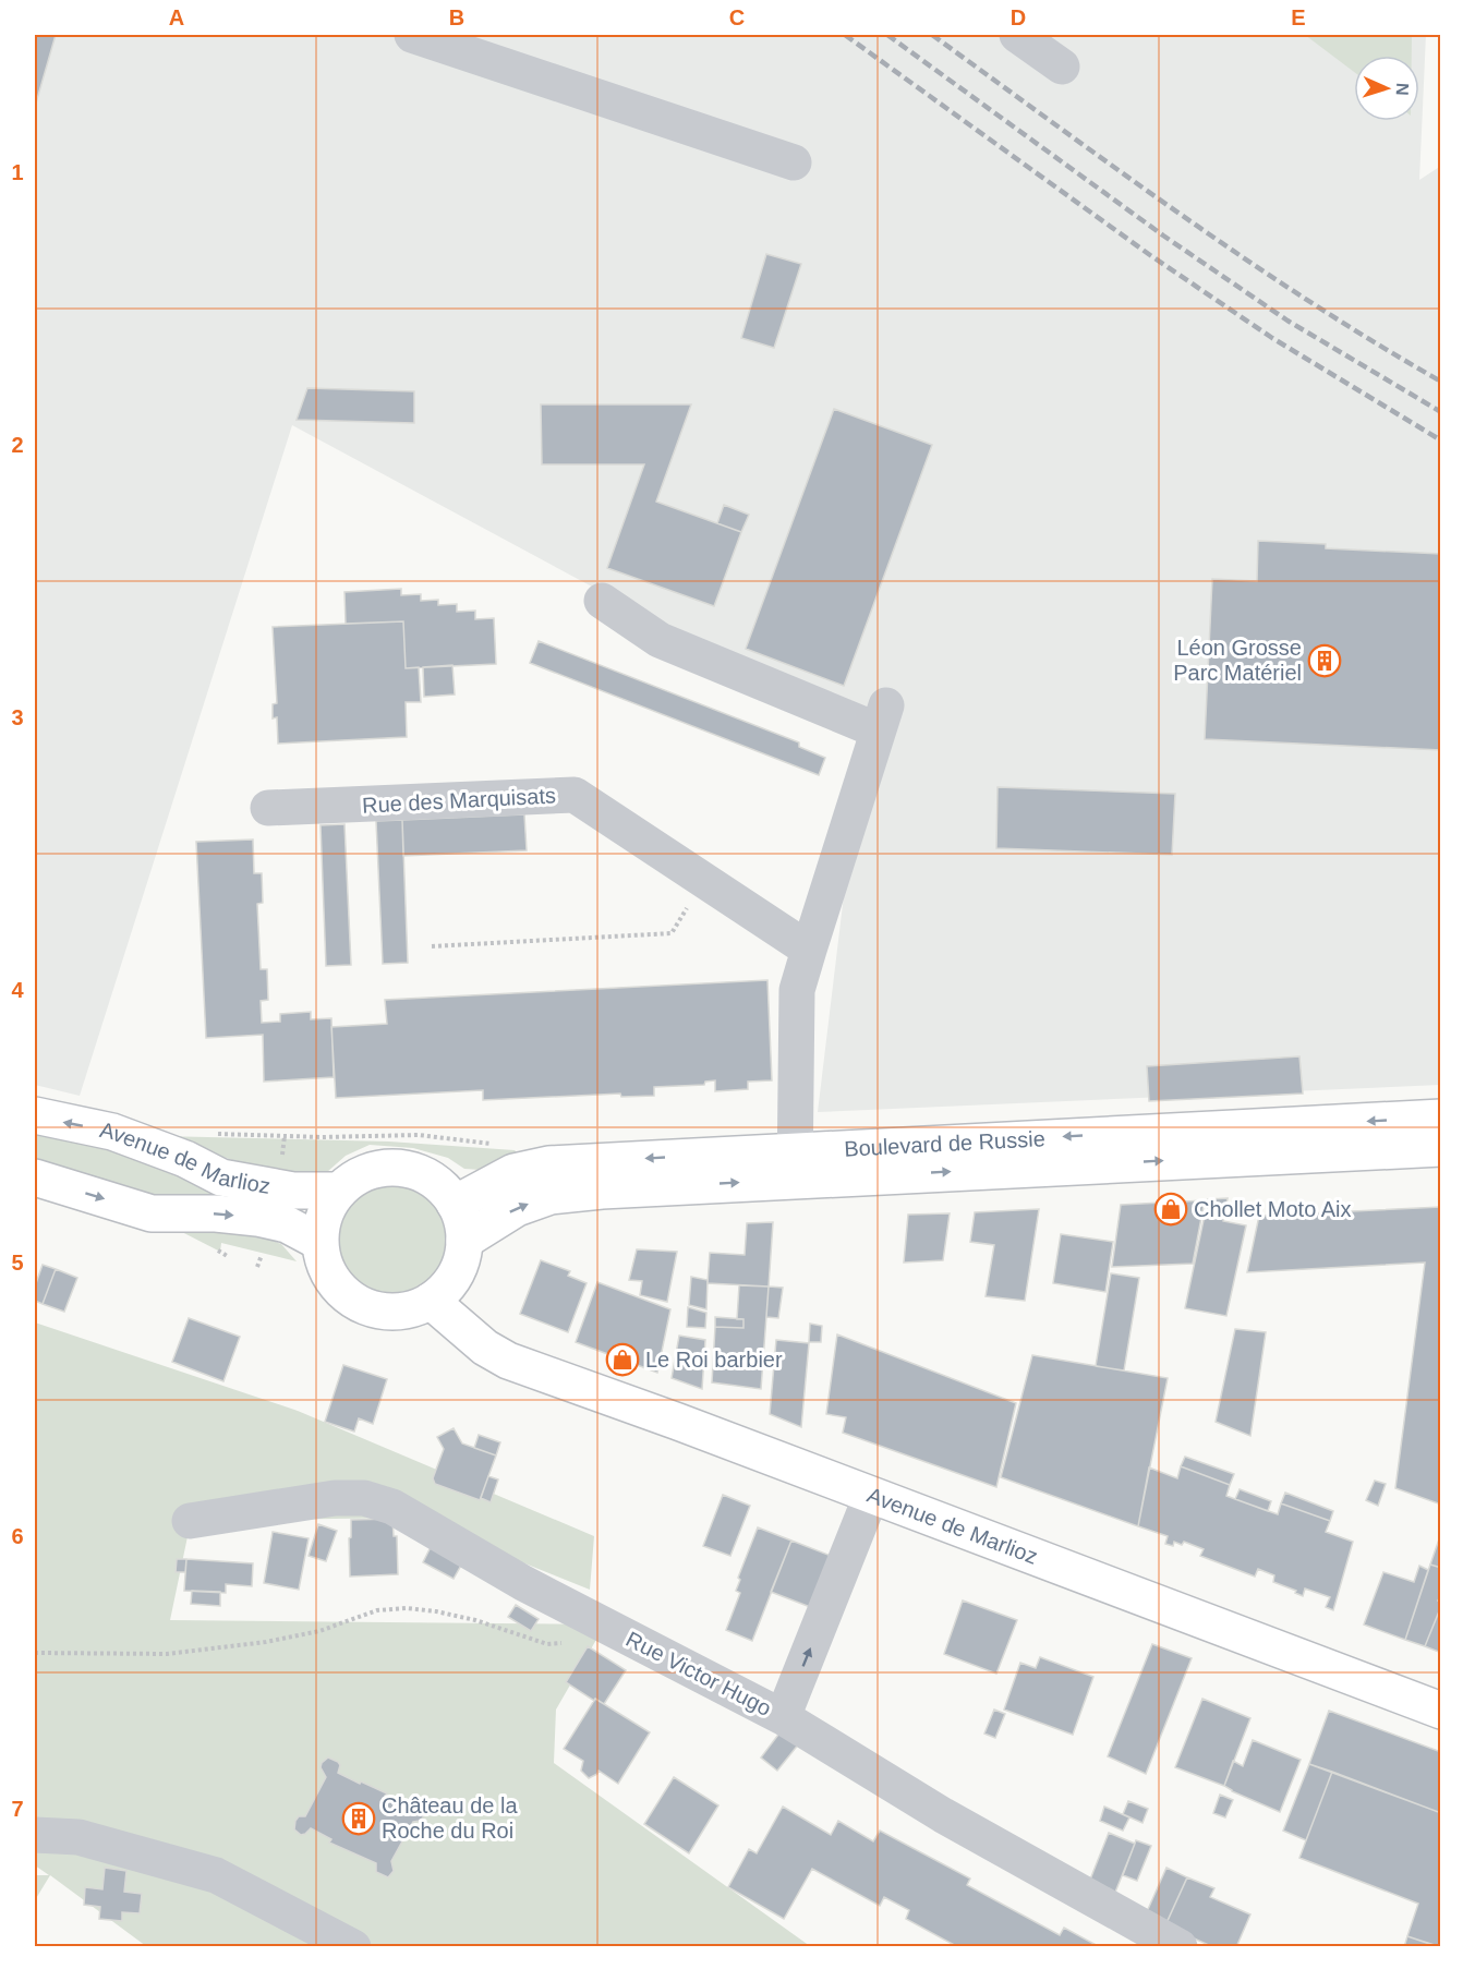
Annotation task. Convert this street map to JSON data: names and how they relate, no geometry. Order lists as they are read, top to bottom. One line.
{"streets":{"main road":["Boulevard de Russie","Avenue de Marlioz"],"street":["Rue des Marquisats","Rue Victor Hugo"]},"crossings":[["Boulevard de Russie","Avenue de Marlioz"]],"places":{"building":["Léon Grosse Parc Matériel","Château de la Roche du Roi"],"shop":["Chollet Moto Aix","Le Roi barbier"]},"north":"right","grid":{"columns":["A","B","C","D","E"],"rows":["1","2","3","4","5","6","7"]}}
